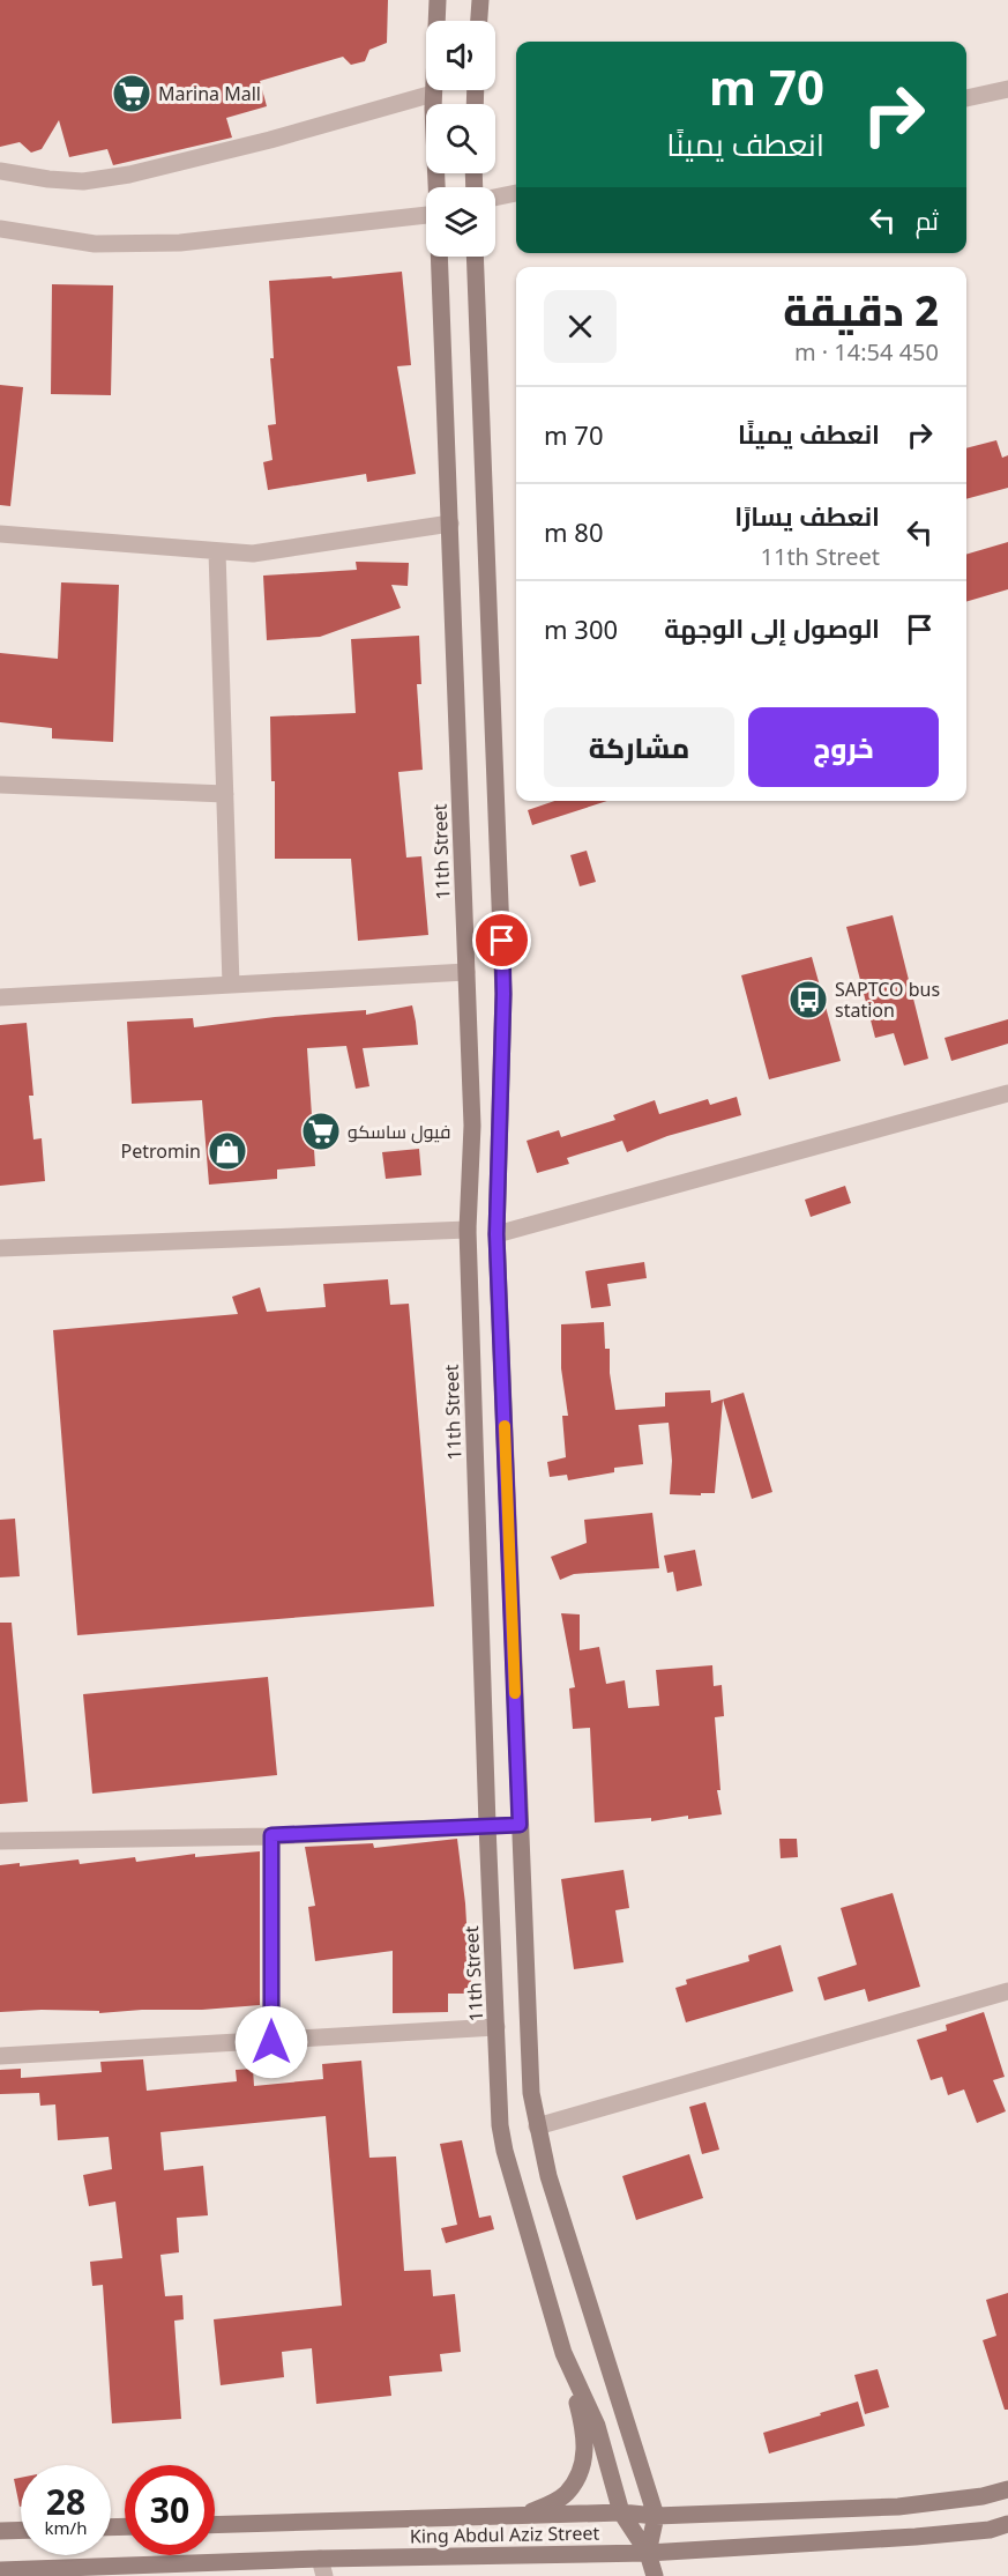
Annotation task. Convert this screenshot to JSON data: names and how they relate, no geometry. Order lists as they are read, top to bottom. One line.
{"streets":{"street":["11th Street","King Abdul Aziz Street"]},"crossings":[["11th Street","King Abdul Aziz Street"]],"places":{"supermarket":["Marina Mall","فيول ساسكو"],"bus stop":["SAPTCO bus station"],"shop":["Petromin"]},"page":{"turn":["70 m","انعطف يمينًا"],"then":"ثم","heading":["2 دقيقة","450 m · 14:54"],"list":[{"name":"انعطف يمينًا","value":"70 m"},{"name":"انعطف يسارًا","note":"11th Street","value":"80 m"},{"name":"الوصول إلى الوجهة","value":"300 m"}],"buttons":["خروج","مشاركة"],"speed":"28 km/h","limit":"30"}}
